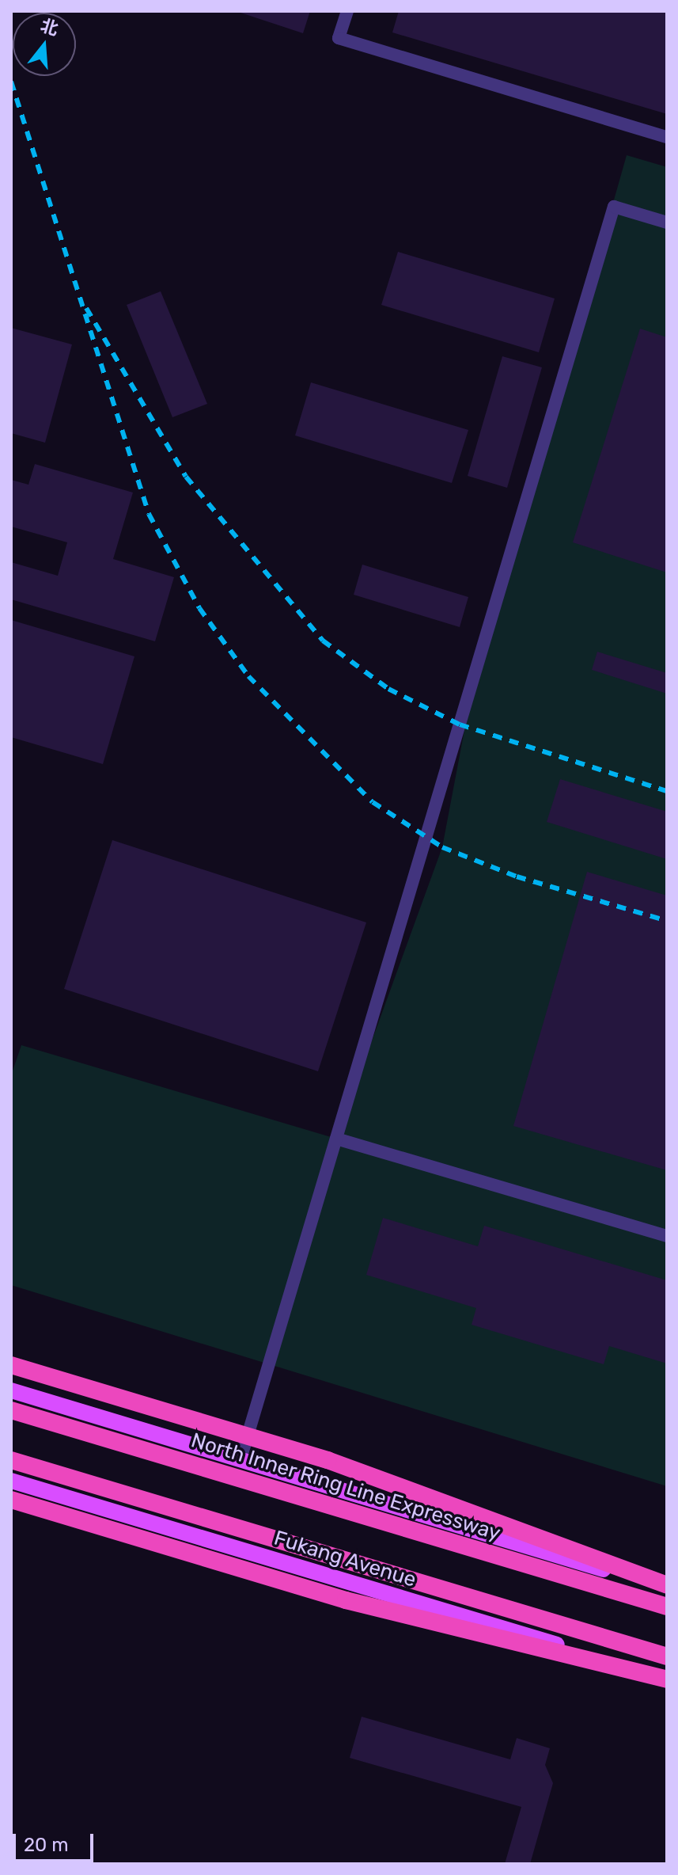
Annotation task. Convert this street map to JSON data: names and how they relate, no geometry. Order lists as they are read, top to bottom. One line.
{"streets":{"highway":["North Inner Ring Line Expressway"],"main road":["Fukang Avenue"]},"scale_bar":"20 m","north":"top"}
